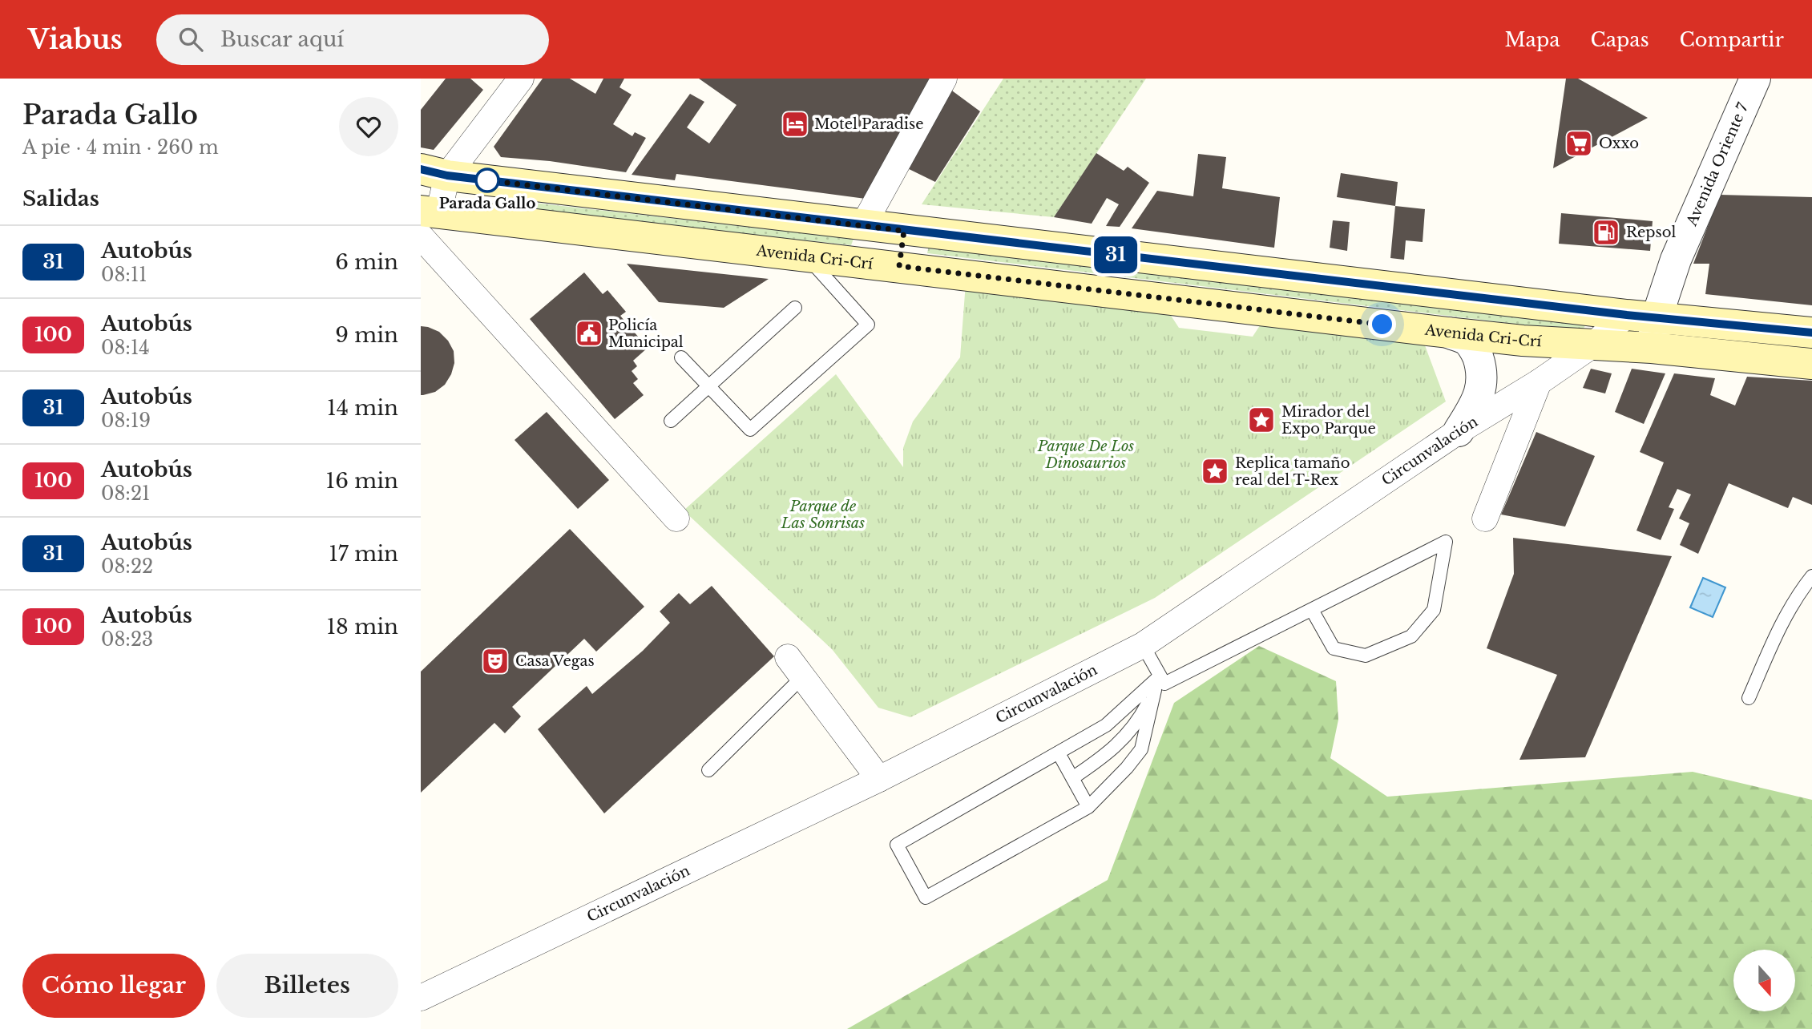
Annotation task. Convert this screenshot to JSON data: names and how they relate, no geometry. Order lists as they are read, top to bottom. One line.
{"streets":{"main road":["Avenida Cri-Crí"],"street":["Avenida Oriente 7","Circunvalación"]},"crossings":[["Avenida Oriente 7","Avenida Cri-Crí"],["Avenida Cri-Crí","Circunvalación"]],"parks":["Parque De Los Dinosaurios","Parque de Las Sonrisas"],"places":{"hotel":["Motel Paradise"],"supermarket":["Oxxo"],"other":["Parada Gallo"],"fuel station":["Repsol"],"public building":["Policía Municipal"],"place":["Mirador del Expo Parque","Replica tamaño real del T-Rex"],"theatre":["Casa Vegas"]},"lines":["bus line 31"],"north":"bottom","page":{"header":"Viabus","search":"Buscar aquí","nav":["Mapa","Capas","Compartir"],"heading":[["Parada Gallo","A pie · 4 min · 260 m"],"Salidas"],"on_map":"31","list":[{"mark":"31","name":"Autobús","note":"08:11","value":"6 min"},{"mark":"100","name":"Autobús","note":"08:14","value":"9 min"},{"mark":"31","name":"Autobús","note":"08:19","value":"14 min"},{"mark":"100","name":"Autobús","note":"08:21","value":"16 min"},{"mark":"31","name":"Autobús","note":"08:22","value":"17 min"},{"mark":"100","name":"Autobús","note":"08:23","value":"18 min"}],"buttons":["Cómo llegar","Billetes"]}}
